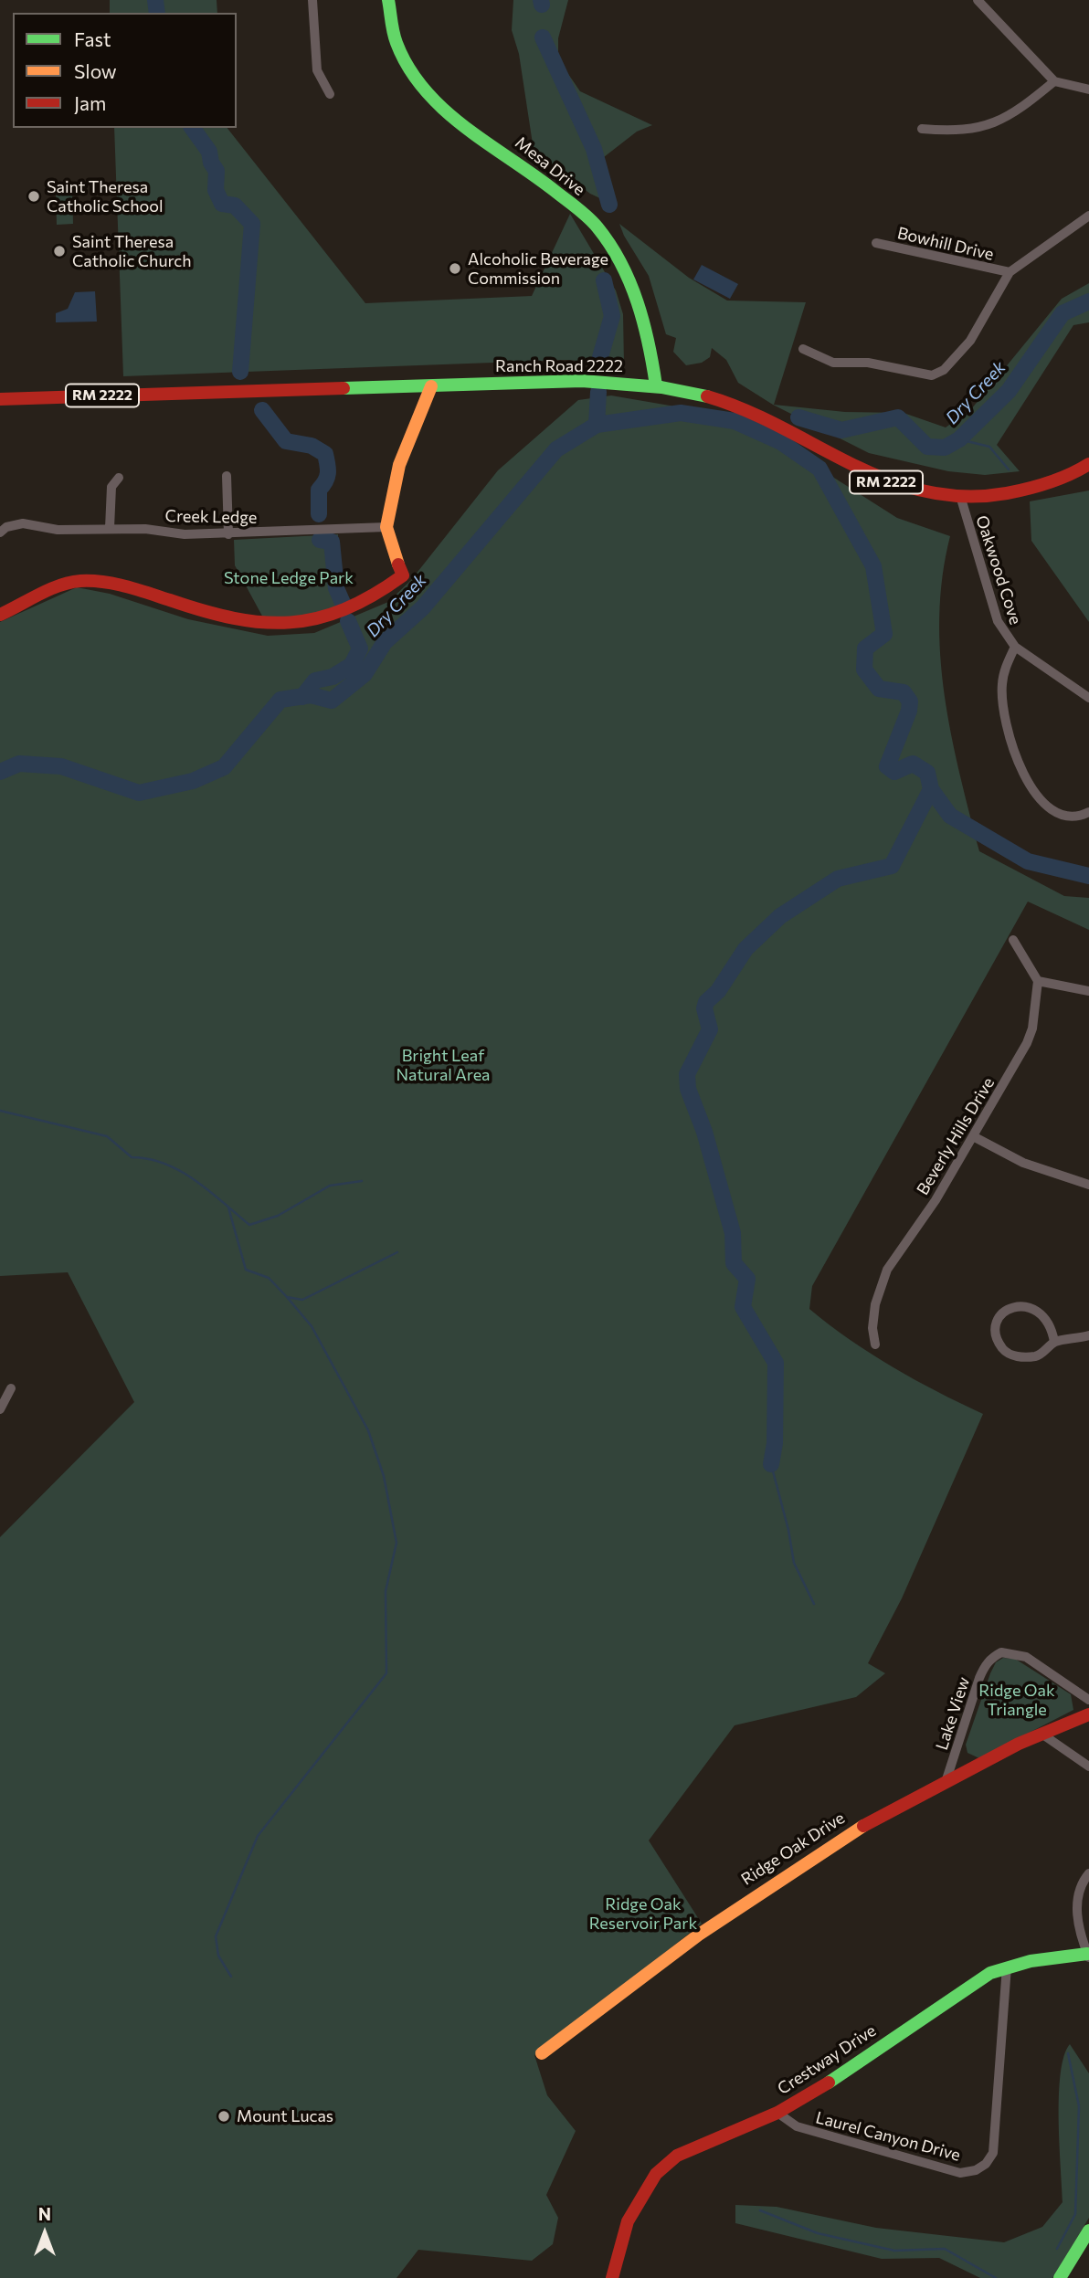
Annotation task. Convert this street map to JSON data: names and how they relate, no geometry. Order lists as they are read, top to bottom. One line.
{"streets":{"street":["Mesa Drive","Bowhill Drive","Ranch Road 2222","RM 2222","Creek Ledge","Oakwood Cove","Beverly Hills Drive","Lake View","Ridge Oak Drive","Crestway Drive","Laurel Canyon Drive"]},"crossings":[["Mesa Drive","Ranch Road 2222"],["Ranch Road 2222","Oakwood Cove"],["Lake View","Ridge Oak Drive"],["Crestway Drive","Laurel Canyon Drive"]],"water":["Dry Creek"],"parks":["Stone Ledge Park","Bright Leaf Natural Area","Ridge Oak Triangle","Ridge Oak Reservoir Park"],"places":["Saint Theresa Catholic School","Saint Theresa Catholic Church","Alcoholic Beverage Commission","Mount Lucas"],"legend":["Fast","Slow","Jam"],"north":"top"}
